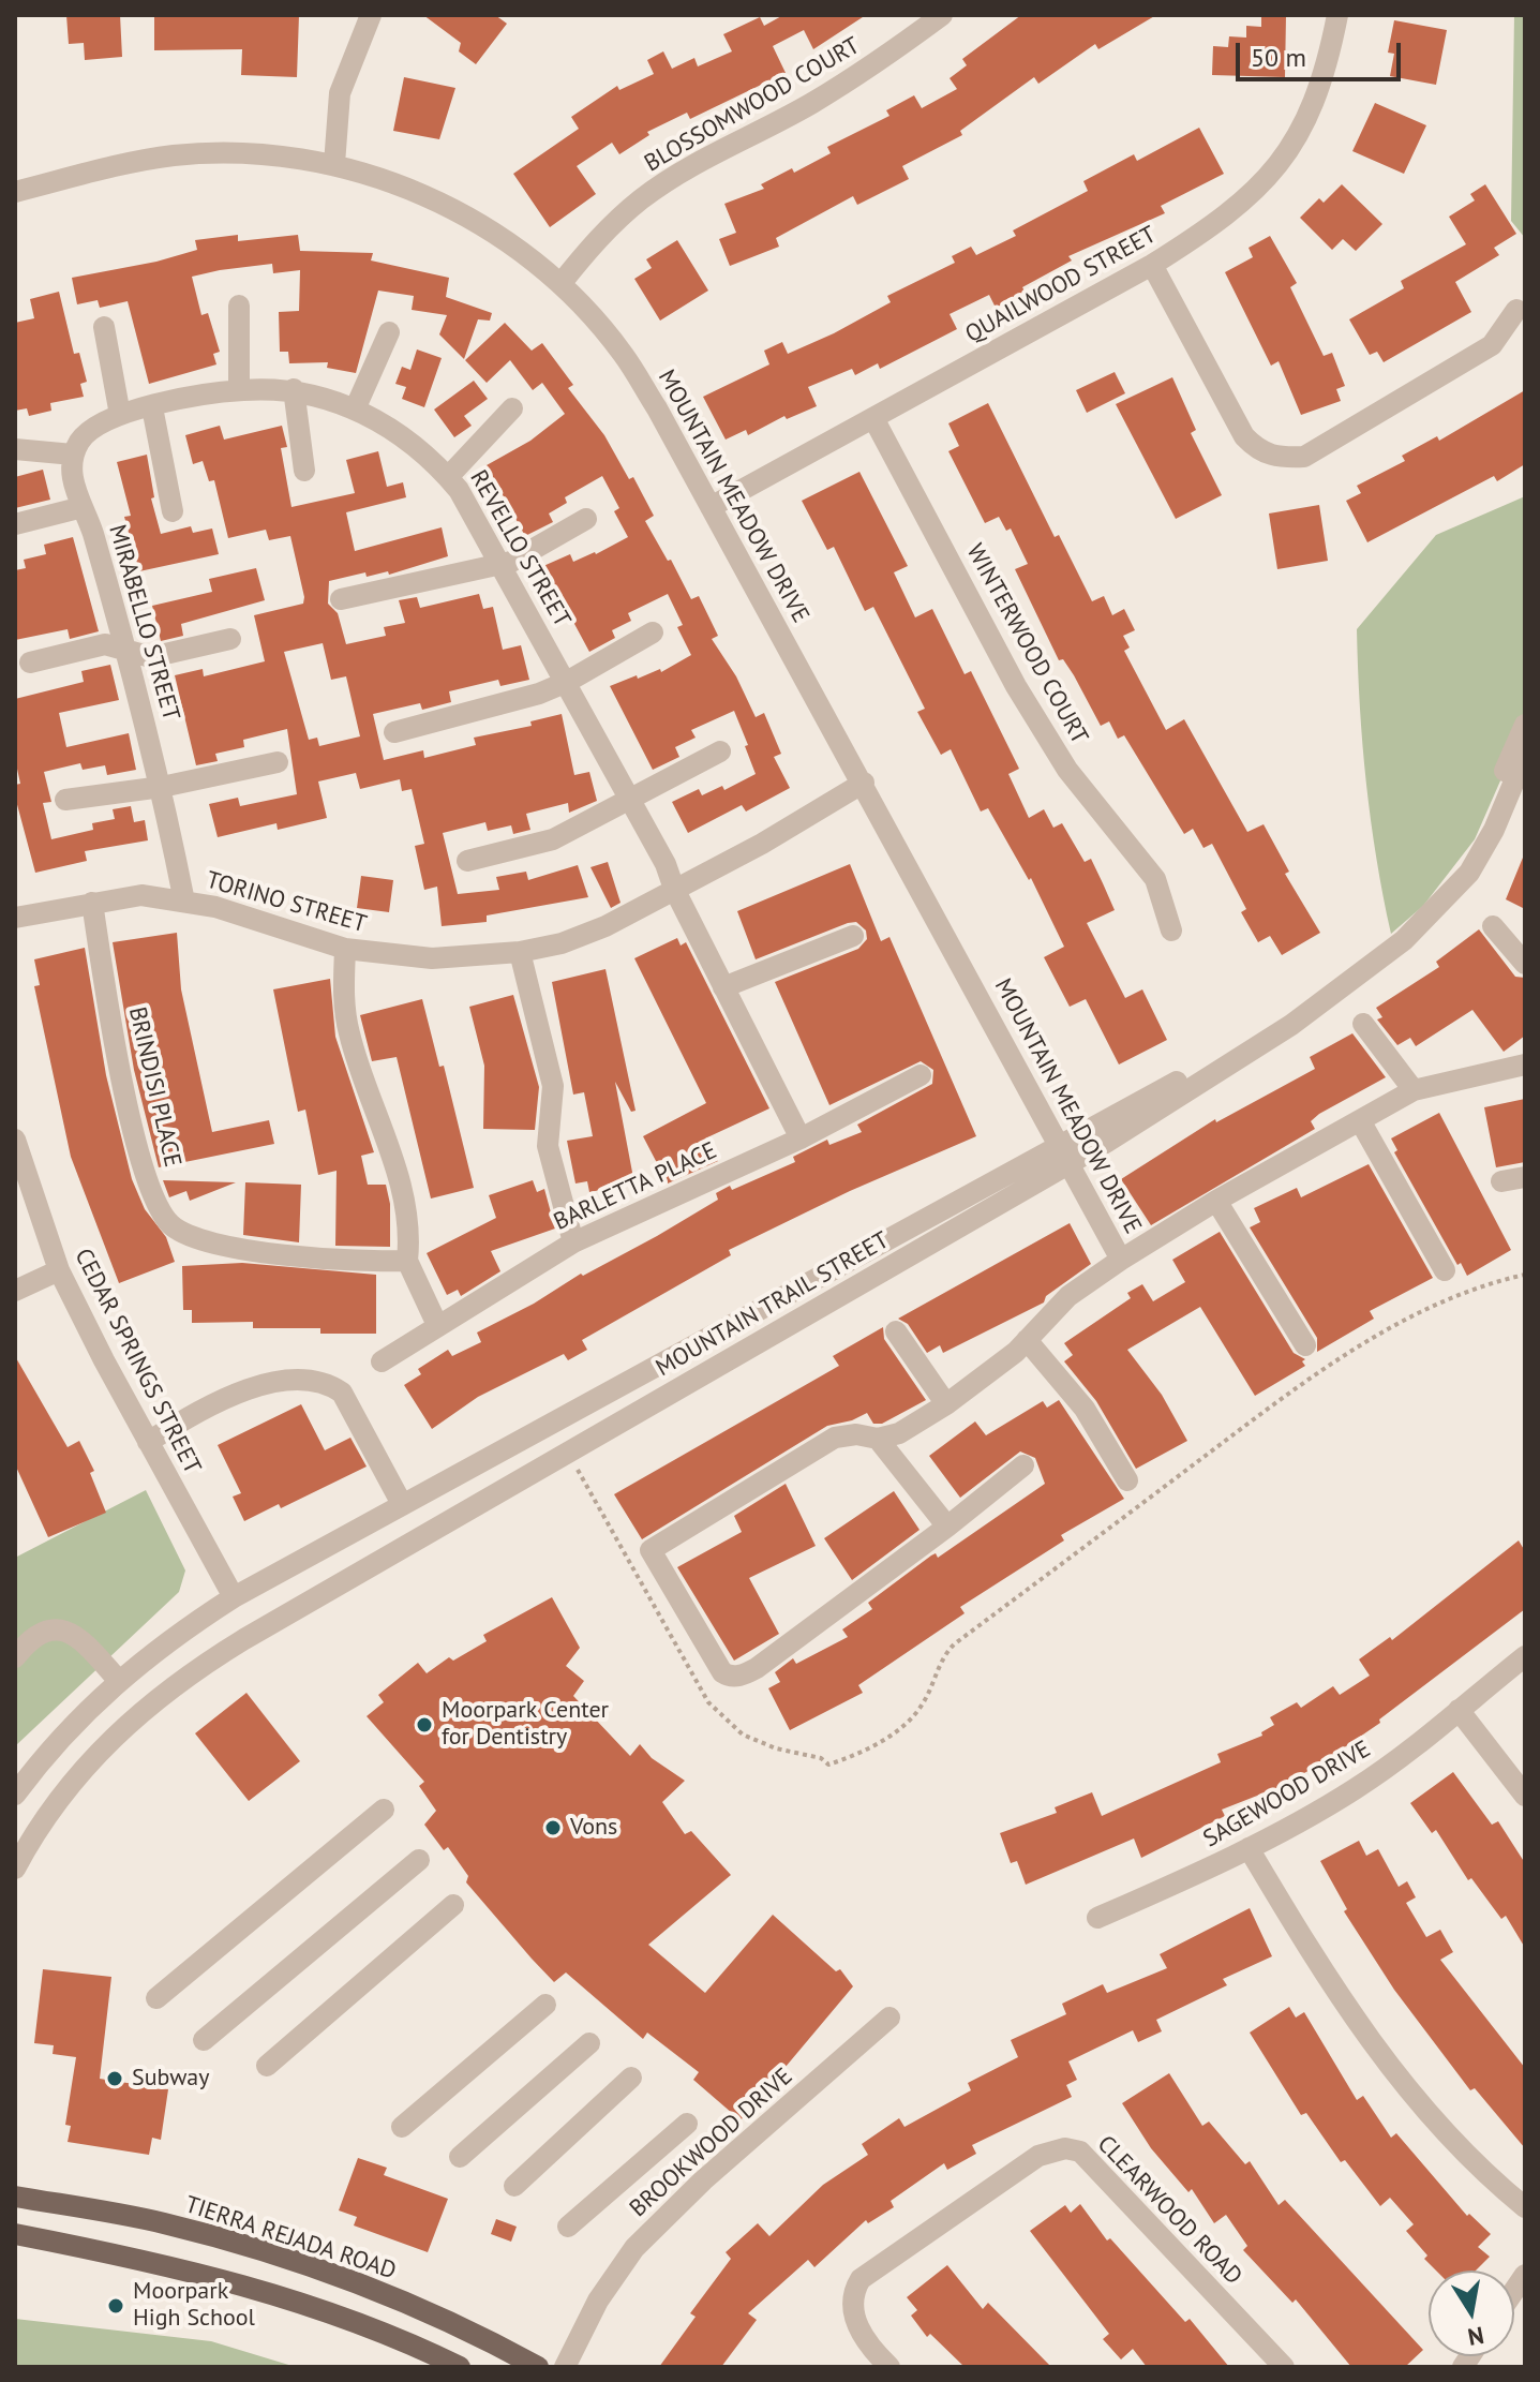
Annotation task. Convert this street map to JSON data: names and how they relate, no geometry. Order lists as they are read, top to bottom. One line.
{"streets":{"main road":["TIERRA REJADA ROAD"],"street":["BLOSSOMWOOD COURT","QUAILWOOD STREET","MOUNTAIN MEADOW DRIVE","REVELLO STREET","MIRABELLO STREET","WINTERWOOD COURT","TORINO STREET","BRINDISI PLACE","BARLETTA PLACE","MOUNTAIN TRAIL STREET","CEDAR SPRINGS STREET","SAGEWOOD DRIVE","BROOKWOOD DRIVE","CLEARWOOD ROAD"]},"crossings":[["BLOSSOMWOOD COURT","MOUNTAIN MEADOW DRIVE"],["QUAILWOOD STREET","MOUNTAIN MEADOW DRIVE"],["QUAILWOOD STREET","WINTERWOOD COURT"],["MOUNTAIN MEADOW DRIVE","TORINO STREET"],["MOUNTAIN MEADOW DRIVE","MOUNTAIN TRAIL STREET"],["REVELLO STREET","TORINO STREET"],["REVELLO STREET","BARLETTA PLACE"],["MIRABELLO STREET","TORINO STREET"],["TORINO STREET","BRINDISI PLACE"],["MOUNTAIN TRAIL STREET","CEDAR SPRINGS STREET"]],"places":["Moorpark Center for Dentistry","Vons","Subway","Moorpark High School"],"scale_bar":"50 m","north":"bottom"}
